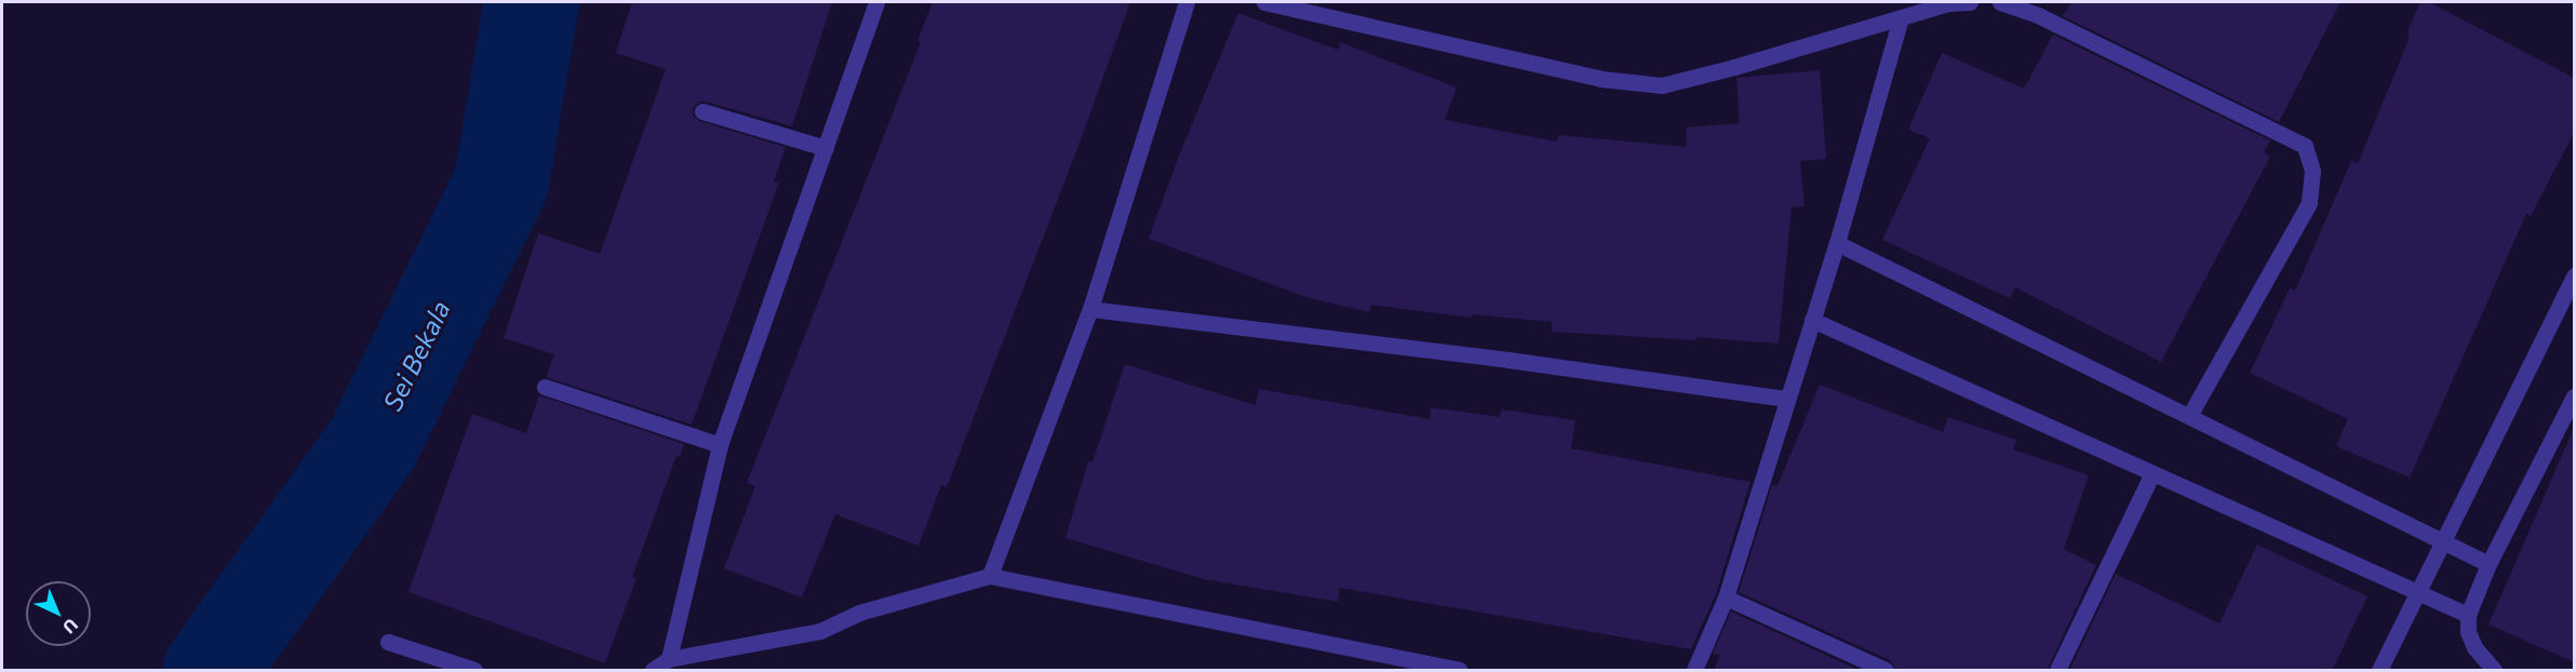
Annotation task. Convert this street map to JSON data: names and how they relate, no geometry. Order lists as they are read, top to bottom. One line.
{"water":["Sei Bekala"],"north":"bottom right"}
